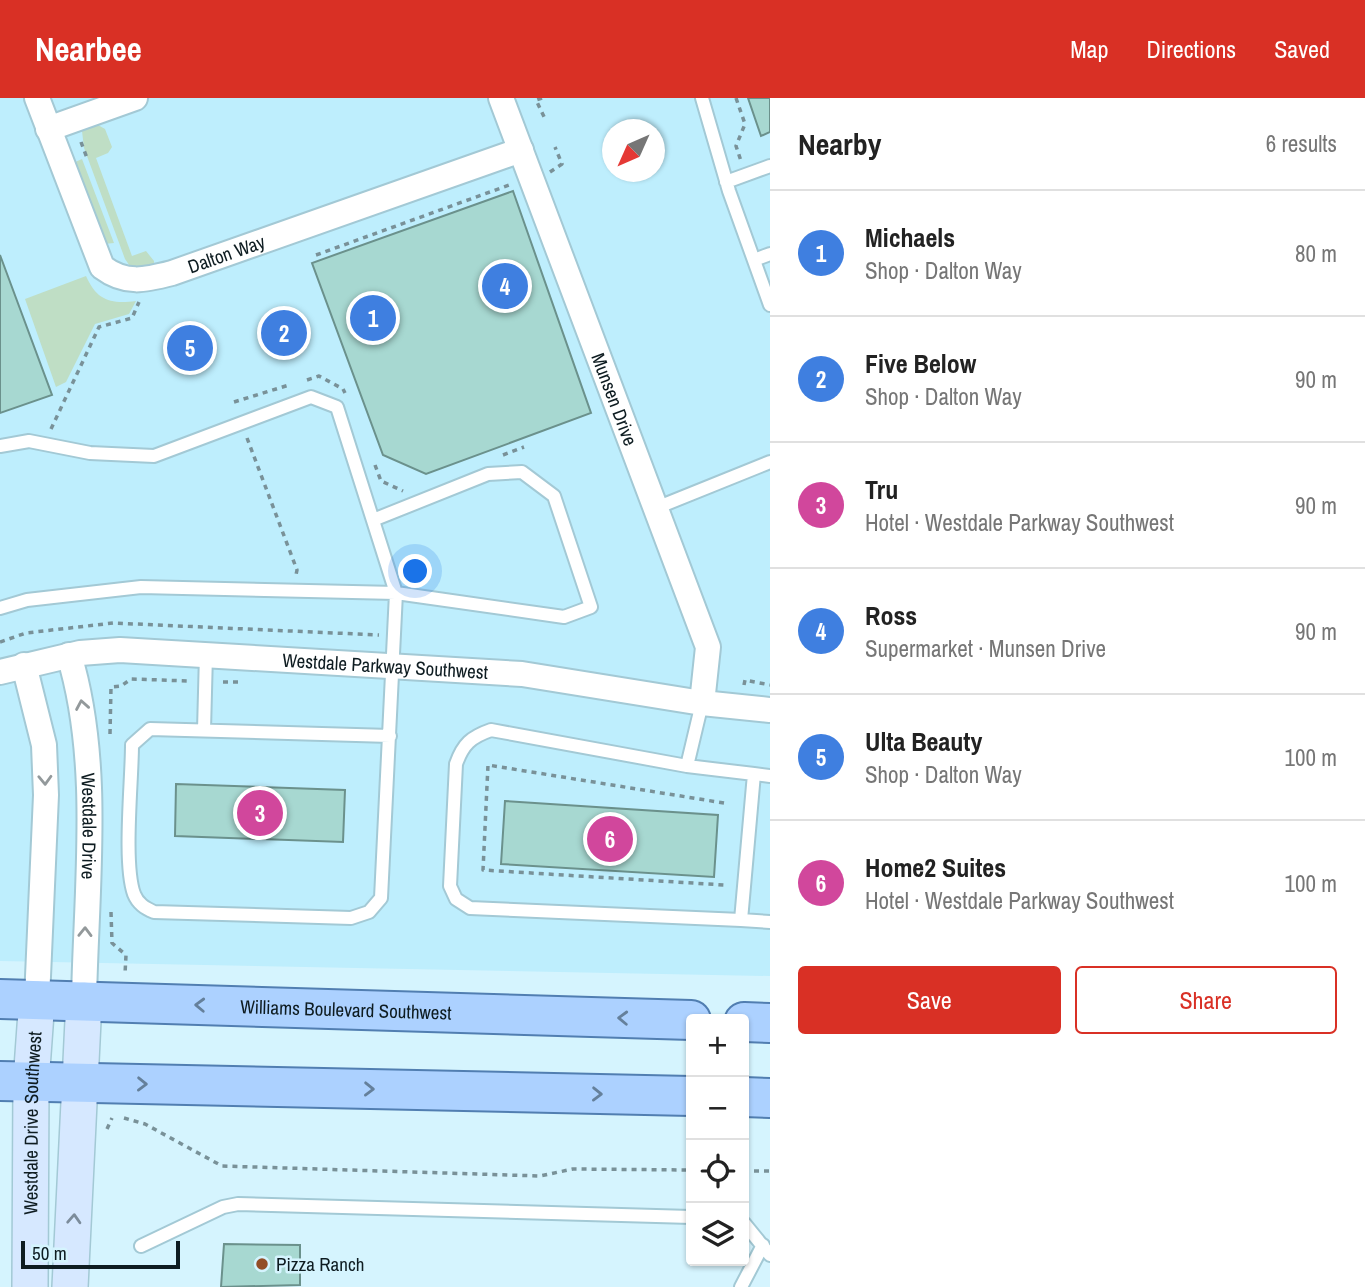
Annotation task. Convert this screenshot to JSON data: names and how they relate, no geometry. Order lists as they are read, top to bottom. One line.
{"streets":{"main road":["Williams Boulevard Southwest"],"street":["Dalton Way","Munsen Drive","Westdale Parkway Southwest","Westdale Drive","Westdale Drive Southwest"]},"crossings":[["Dalton Way","Munsen Drive"],["Munsen Drive","Westdale Parkway Southwest"],["Westdale Parkway Southwest","Westdale Drive"],["Westdale Drive","Williams Boulevard Southwest"],["Williams Boulevard Southwest","Westdale Drive Southwest"]],"places":["Pizza Ranch"],"scale_bar":"50 m","north":"bottom left","page":{"header":"Nearbee","nav":["Map","Directions","Saved"],"heading":["Nearby","6 results"],"list":[{"mark":"1","name":"Michaels","note":"Shop · Dalton Way","value":"80 m"},{"mark":"2","name":"Five Below","note":"Shop · Dalton Way","value":"90 m"},{"mark":"3","name":"Tru","note":"Hotel · Westdale Parkway Southwest","value":"90 m"},{"mark":"4","name":"Ross","note":"Supermarket · Munsen Drive","value":"90 m"},{"mark":"5","name":"Ulta Beauty","note":"Shop · Dalton Way","value":"100 m"},{"mark":"6","name":"Home2 Suites","note":"Hotel · Westdale Parkway Southwest","value":"100 m"}],"pins":["4","1","2","5","3","6"],"buttons":["Save","Share"],"map_buttons":["+","−"],"scale":"50 m"}}
